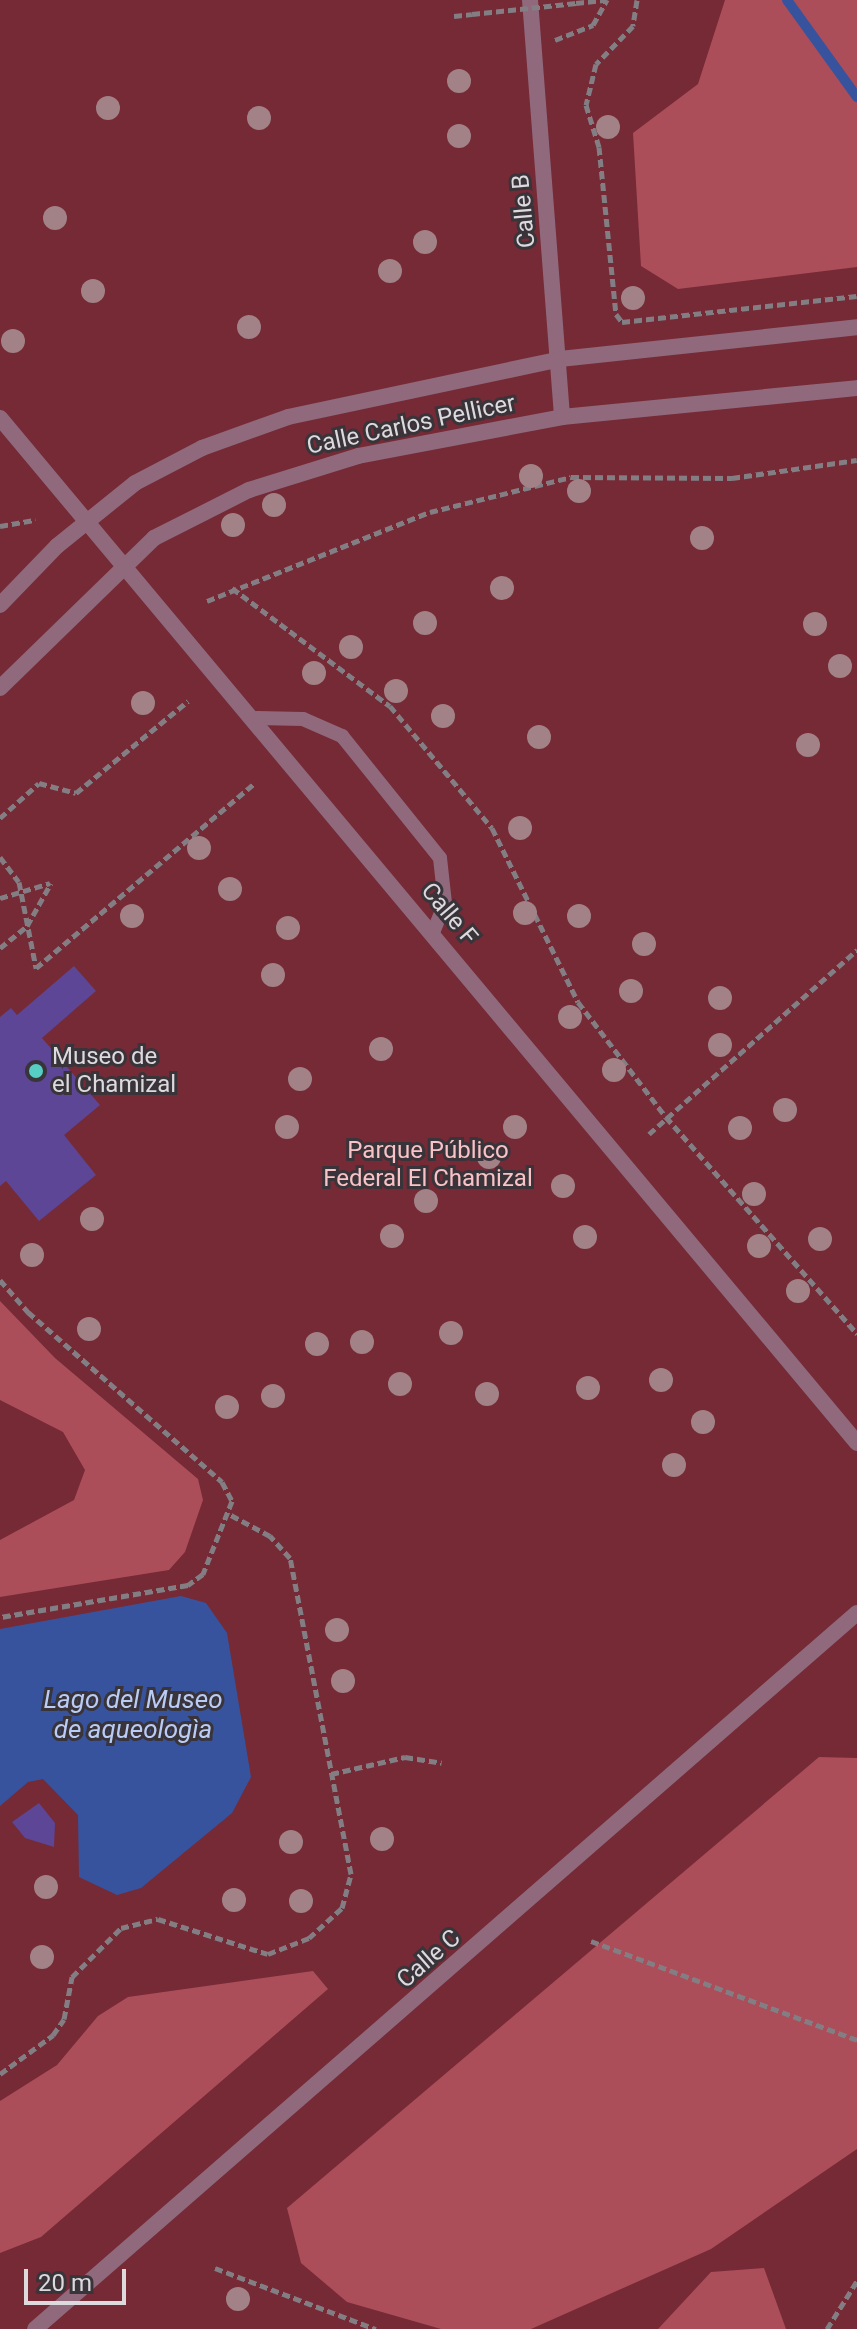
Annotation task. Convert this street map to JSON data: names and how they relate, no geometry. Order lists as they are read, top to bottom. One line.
{"streets":{"street":["Calle B","Calle Carlos Pellicer","Calle F","Calle C"]},"crossings":[["Calle B","Calle Carlos Pellicer"],["Calle Carlos Pellicer","Calle F"]],"water":["Lago del Museo de aqueologìa"],"parks":["Parque Público Federal El Chamizal"],"places":["Museo de el Chamizal"],"scale_bar":"20 m"}
